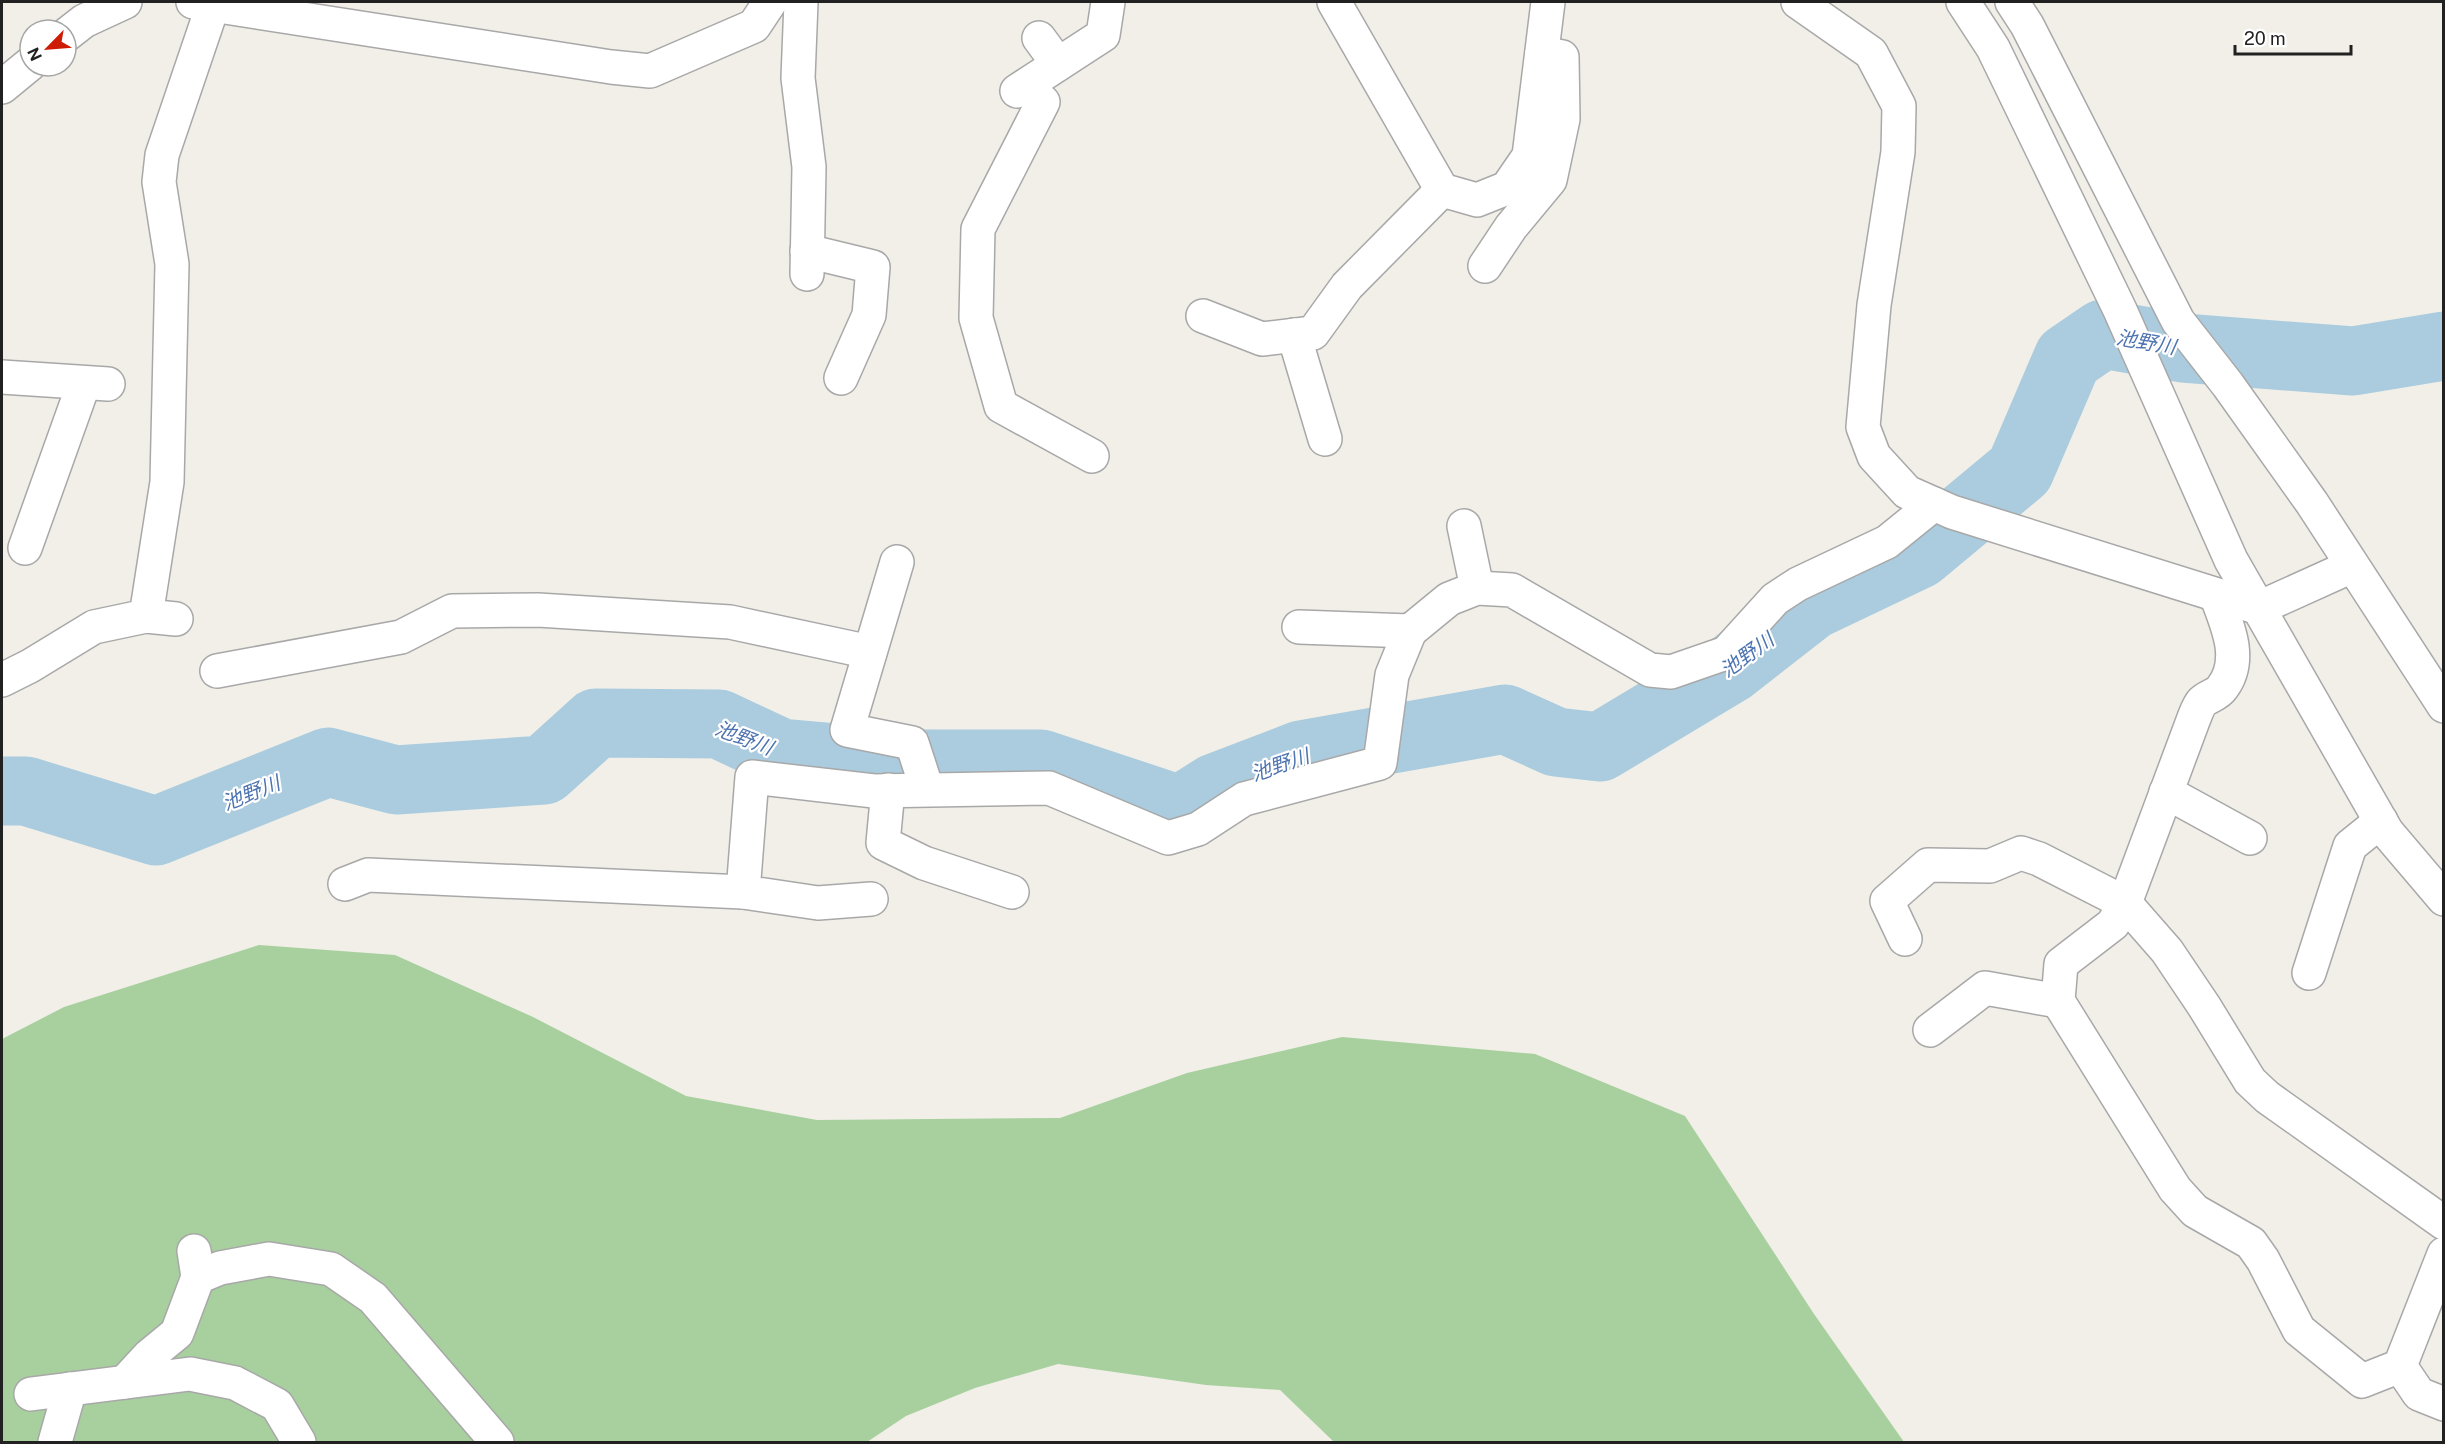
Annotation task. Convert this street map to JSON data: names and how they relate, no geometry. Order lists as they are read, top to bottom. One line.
{"water":["池野川"],"scale_bar":"20 m","north":"bottom left"}
